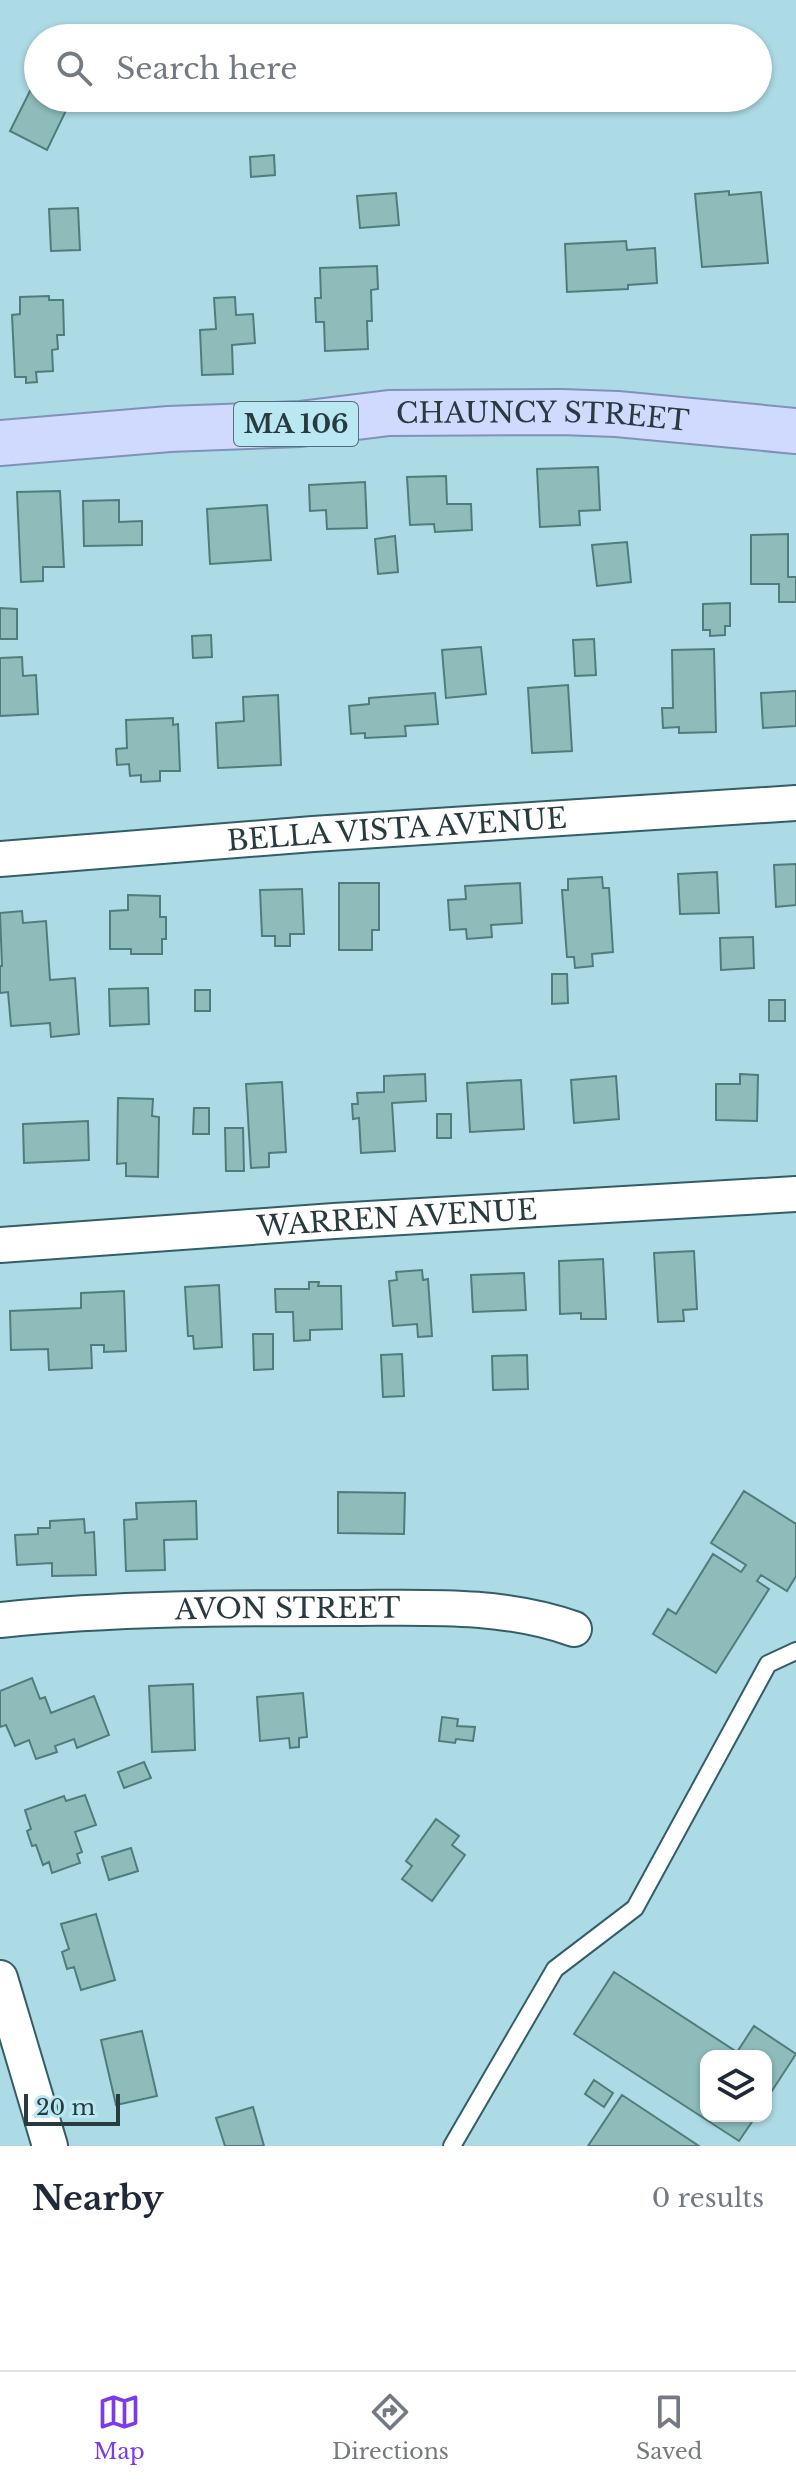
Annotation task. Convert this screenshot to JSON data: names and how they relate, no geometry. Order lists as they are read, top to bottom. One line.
{"streets":{"main road":["CHAUNCY STREET","MA 106"],"street":["BELLA VISTA AVENUE","WARREN AVENUE","AVON STREET"]},"scale_bar":"20 m","page":{"search":"Search here","scale":"20 m","heading":["Nearby","0 results"],"nav":["Map","Directions","Saved"]}}
